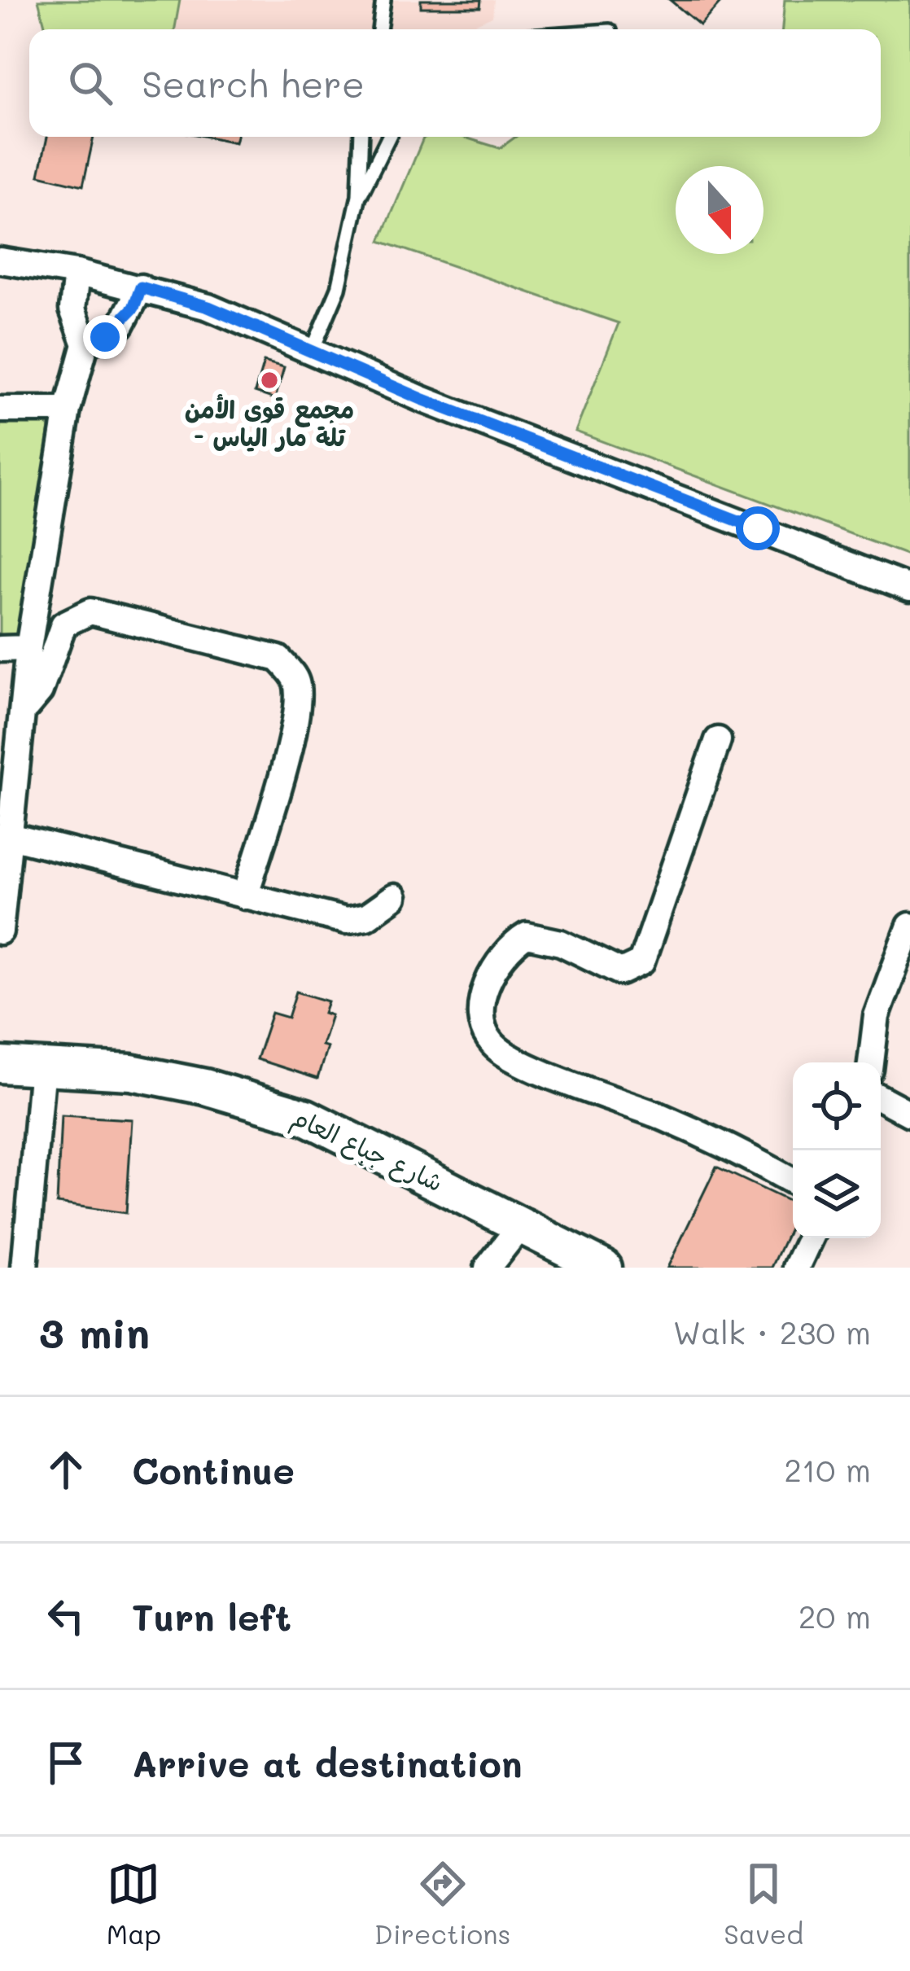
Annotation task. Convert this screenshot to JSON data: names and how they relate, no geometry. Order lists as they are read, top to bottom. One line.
{"streets":{"main road":["شارع جباع العام"]},"places":["مجمع قوى الأمن - تلة مار الياس"],"north":"bottom","page":{"search":"Search here","heading":["3 min","Walk · 230 m"],"list":[["Continue","210 m"],["Turn left","20 m"],"Arrive at destination"],"nav":["Map","Directions","Saved"]}}
